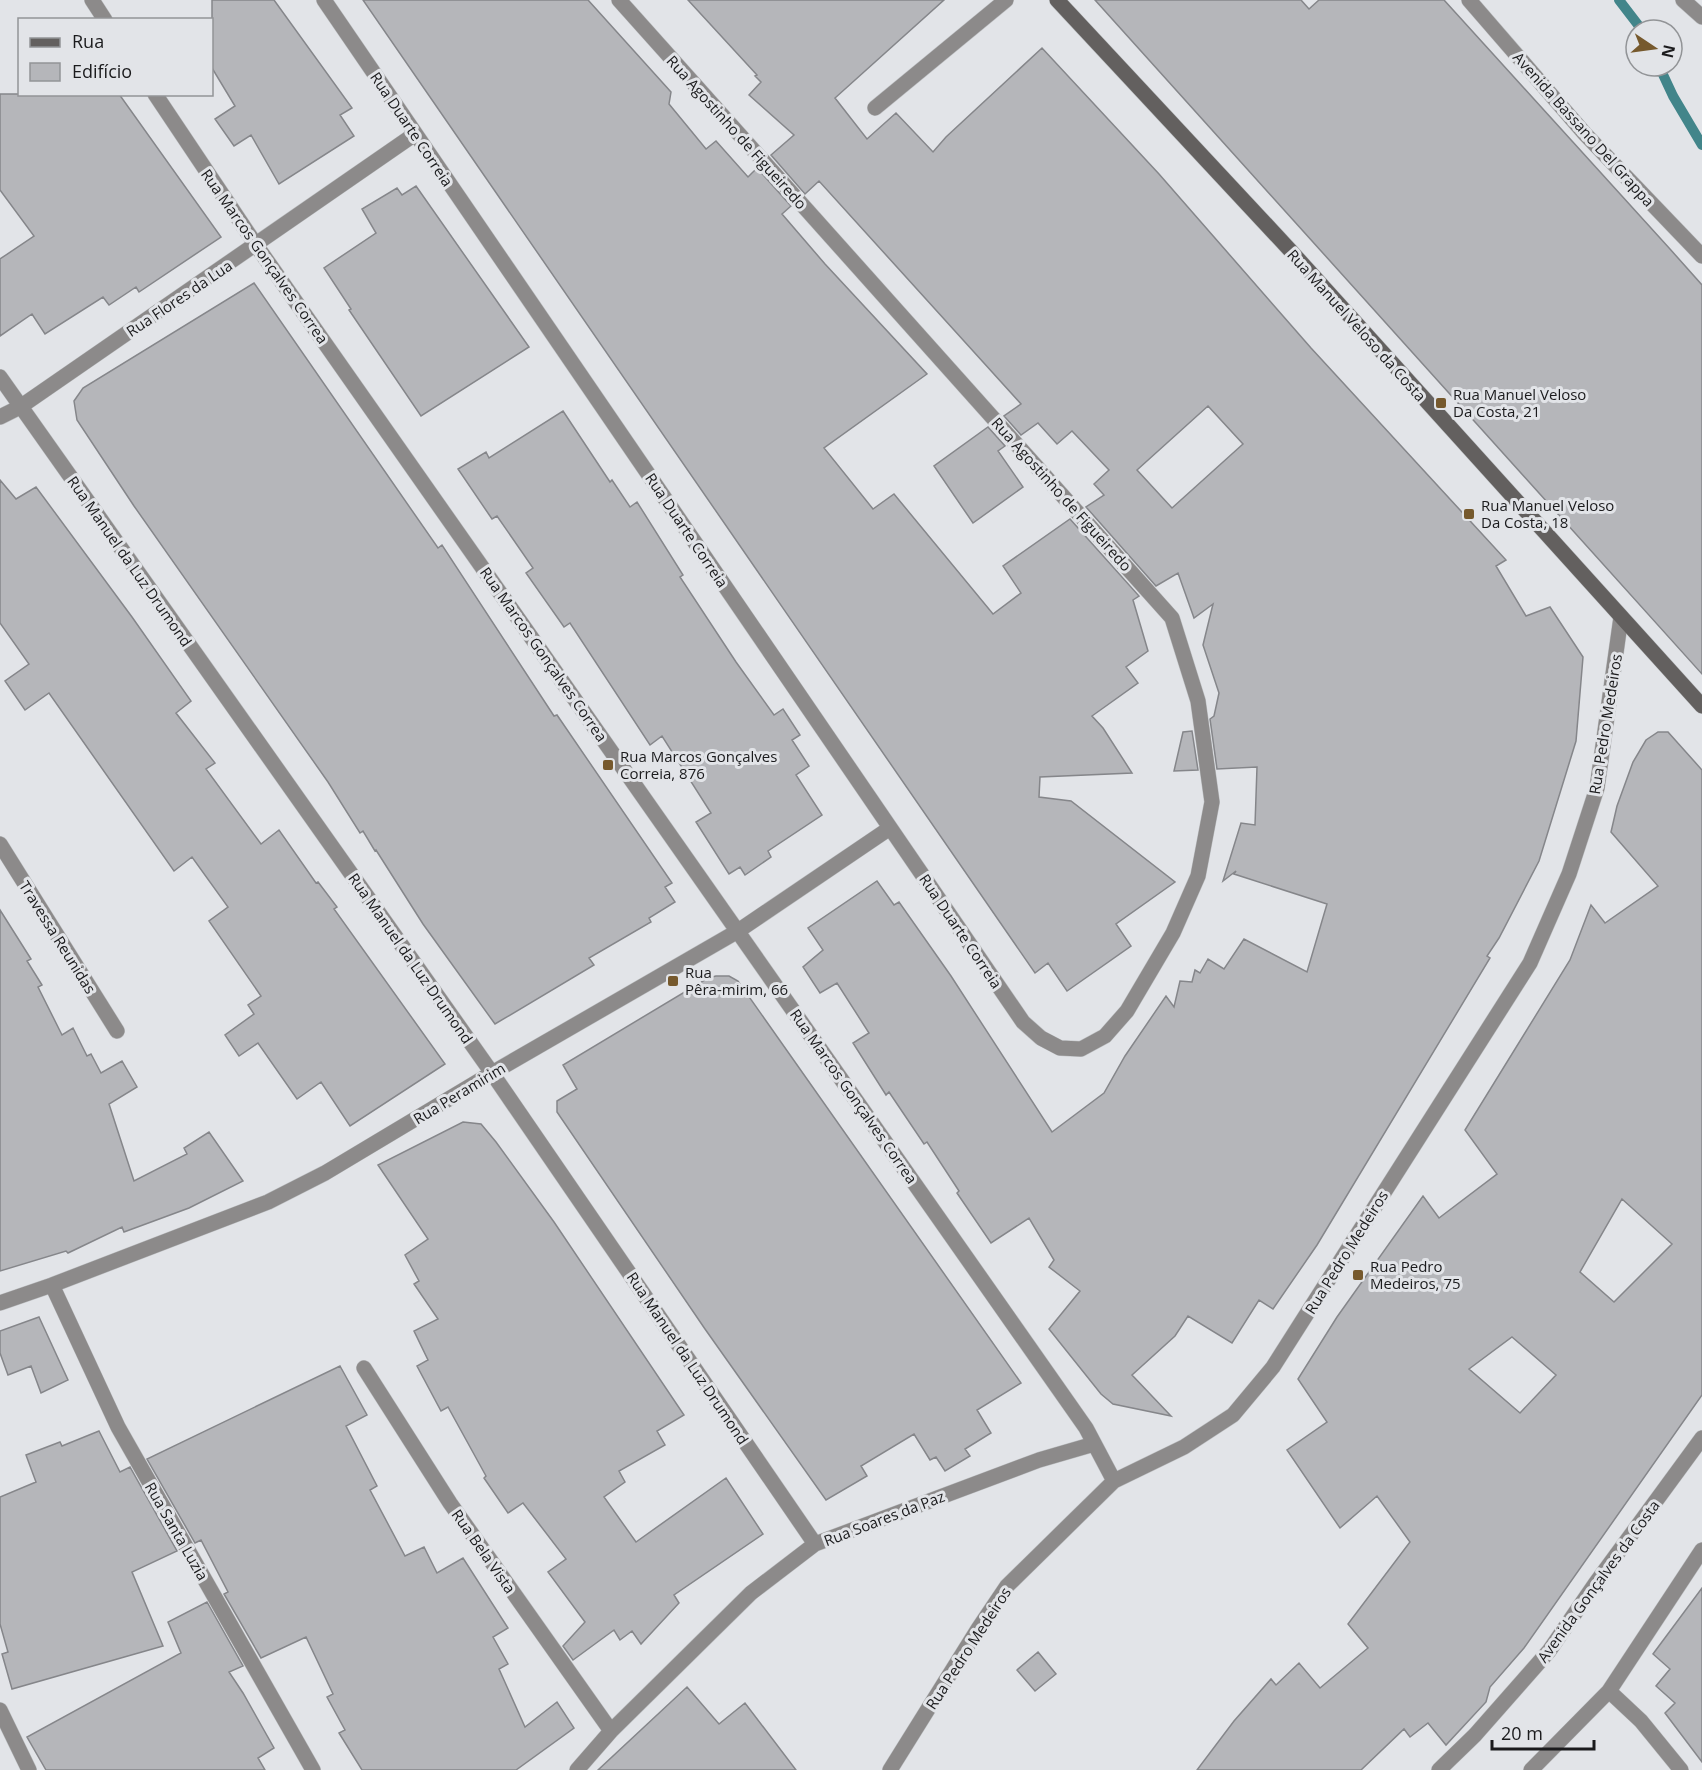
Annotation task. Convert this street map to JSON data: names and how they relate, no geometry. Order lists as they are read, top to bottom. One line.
{"streets":{"main road":["Rua Manuel Veloso da Costa"],"street":["Rua Duarte Correia","Avenida Bassano Del Grappa","Rua Agostinho de Figueiredo","Rua Marcos Gonçalves Correa","Rua Flores da Lua","Rua Manuel da Luz Drumond","Rua Pedro Medeiros","Travessa Reunidas","Rua Peramirim","Rua Soares da Paz","Rua Santa Luzia","Rua Bela Vista","Avenida Gonçalves da Costa"]},"crossings":[["Rua Duarte Correia","Rua Agostinho de Figueiredo"],["Rua Duarte Correia","Rua Flores da Lua"],["Rua Duarte Correia","Rua Peramirim"],["Rua Marcos Gonçalves Correa","Rua Flores da Lua"],["Rua Marcos Gonçalves Correa","Rua Pedro Medeiros"],["Rua Marcos Gonçalves Correa","Rua Peramirim"],["Rua Marcos Gonçalves Correa","Rua Soares da Paz"],["Rua Flores da Lua","Rua Manuel da Luz Drumond"],["Rua Manuel Veloso da Costa","Rua Pedro Medeiros"],["Rua Manuel da Luz Drumond","Rua Peramirim"],["Rua Manuel da Luz Drumond","Rua Soares da Paz"],["Rua Peramirim","Rua Santa Luzia"],["Rua Soares da Paz","Rua Bela Vista"]],"places":{"transit":["Rua Manuel Veloso Da Costa, 21","Rua Manuel Veloso Da Costa, 18","Rua Marcos Gonçalves Correia, 876","Rua Pêra-mirim, 66","Rua Pedro Medeiros, 75"]},"legend":["Rua","Edifício"],"scale_bar":"20 m","north":"right"}
